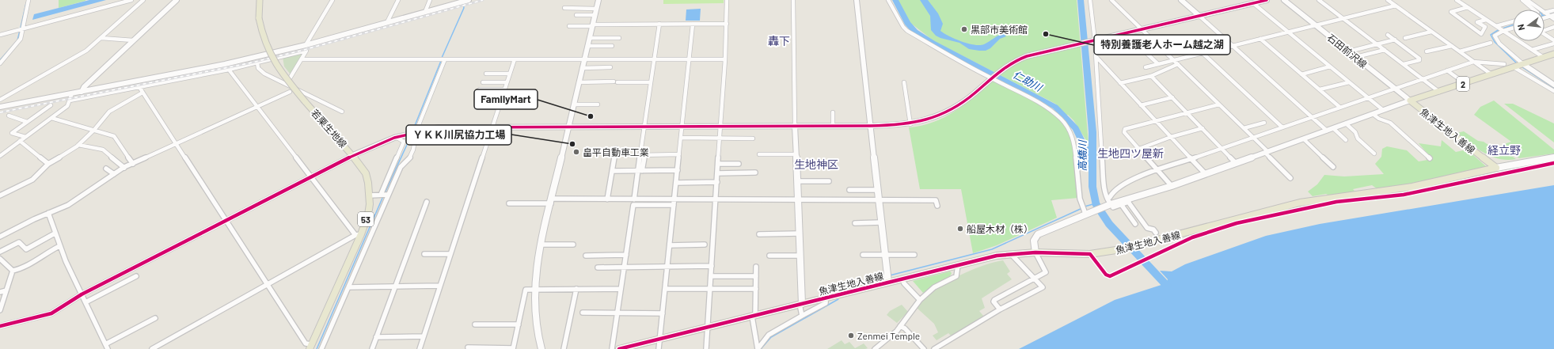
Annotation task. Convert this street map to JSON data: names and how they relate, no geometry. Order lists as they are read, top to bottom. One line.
{"streets":{"main road":["2","若栗生地線","魚津生地入善線","53"],"street":["石田前沢線"]},"crossings":[["石田前沢線","魚津生地入善線"]],"districts":["轟下","経立野","生地四ツ屋新","生地神区"],"water":["仁助川","高橋川"],"places":["黒部市美術館","特別養護老人ホーム越之湖","FamilyMart","ＹＫＫ川尻協力工場","畠平自動車工業","船屋木材（株）","Zenmei Temple"],"north":"left"}
